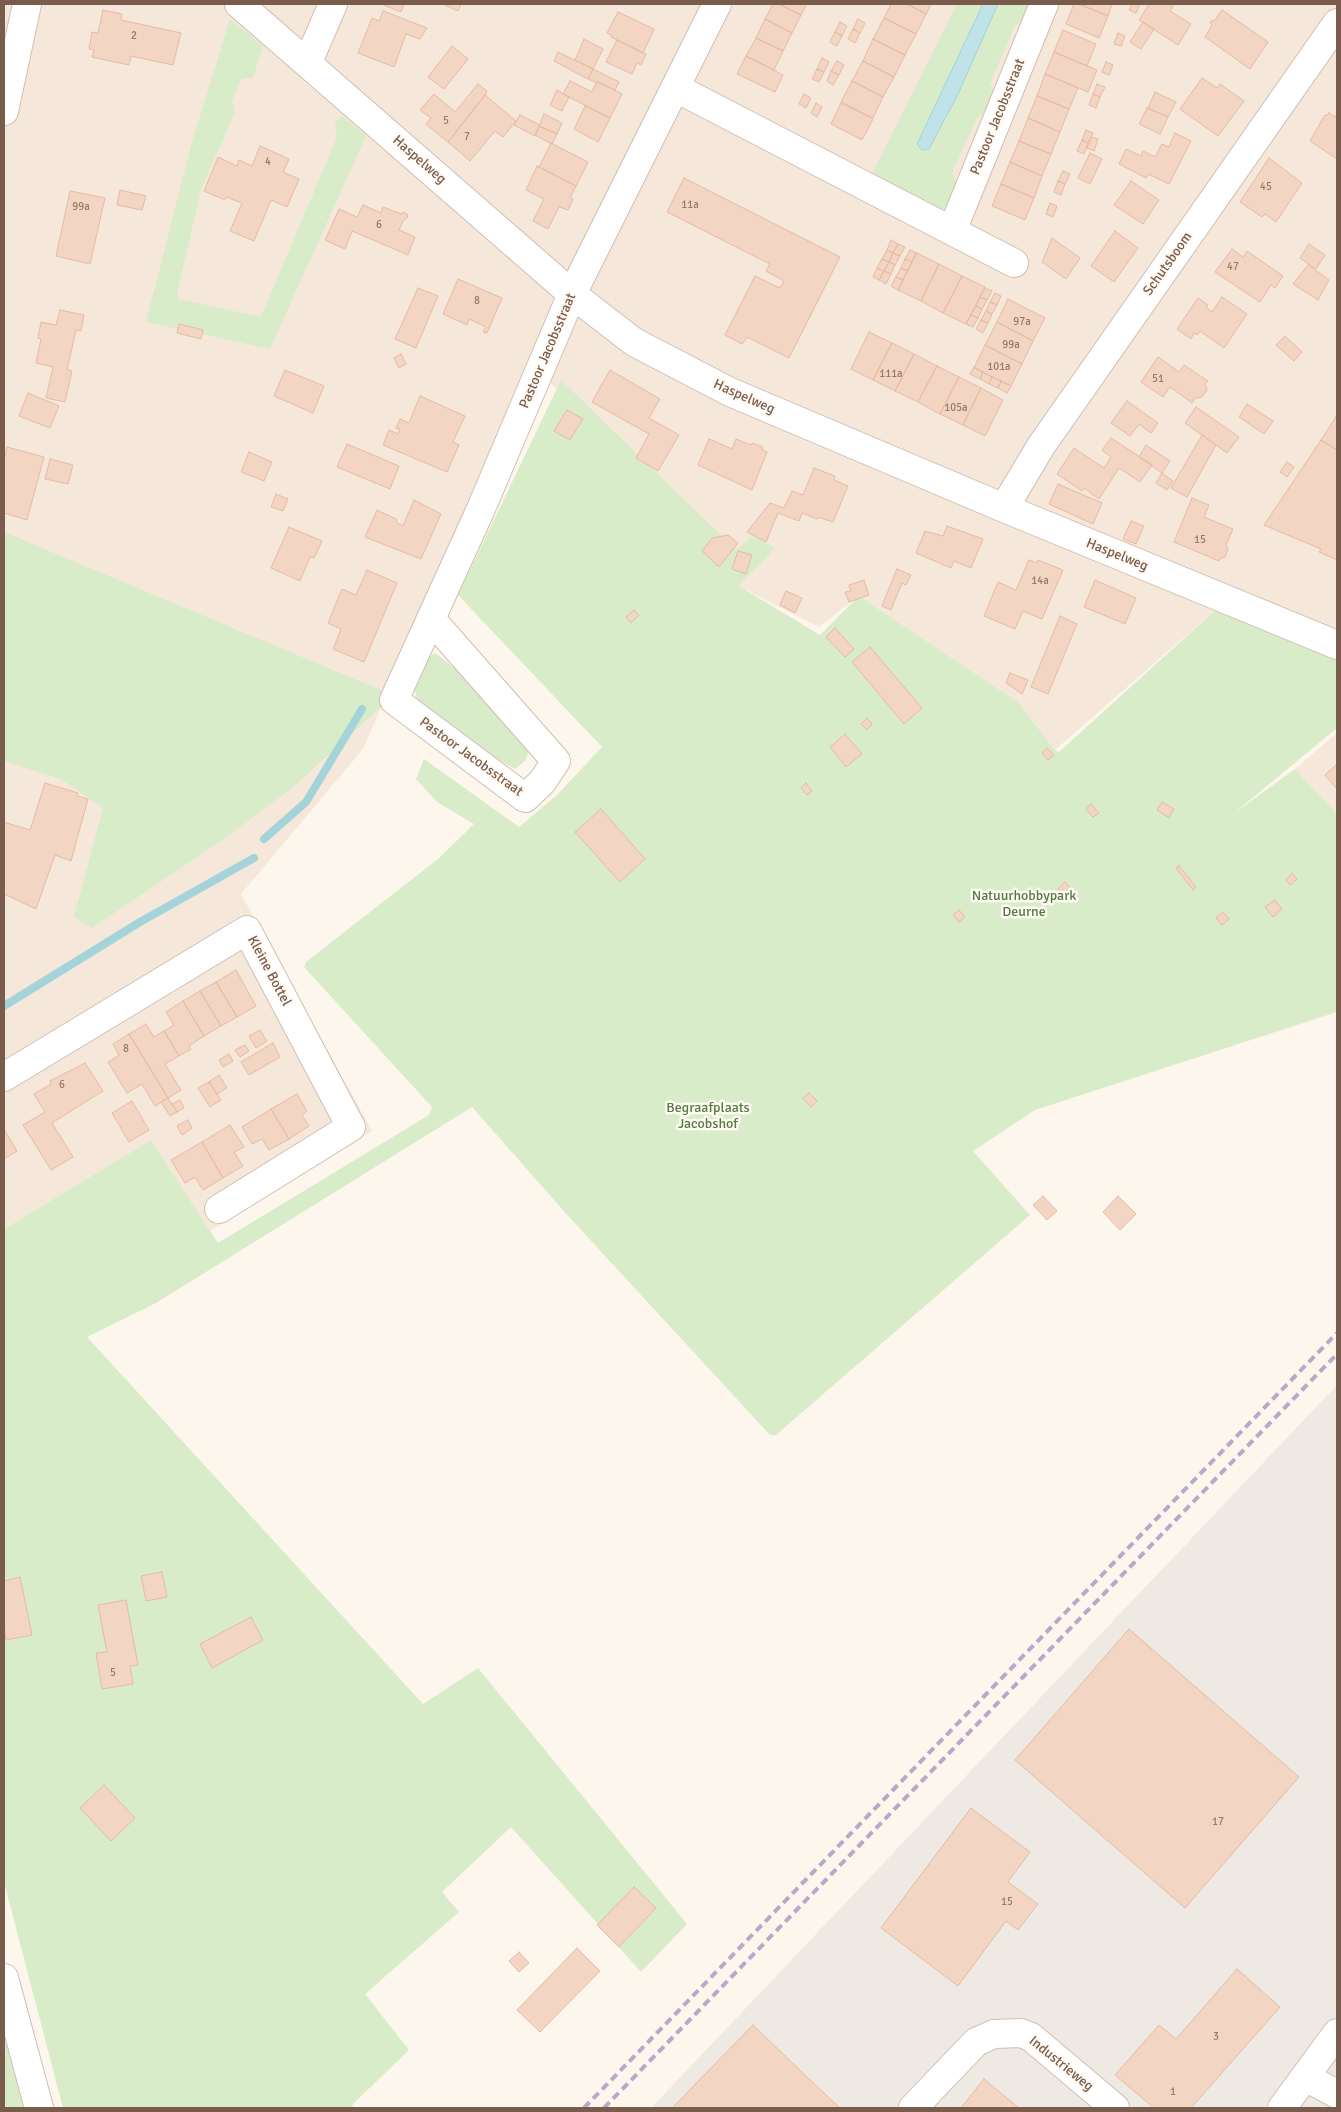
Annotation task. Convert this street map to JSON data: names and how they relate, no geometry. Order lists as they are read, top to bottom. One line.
{"streets":{"street":["Pastoor Jacobsstraat","Haspelweg","Schutsboom","Kleine Bottel","Industrieweg"]},"crossings":[["Pastoor Jacobsstraat","Haspelweg"],["Haspelweg","Schutsboom"]],"parks":["Natuurhobbypark Deurne","Begraafplaats Jacobshof"],"house_numbers":["2","5","7","4","45","11a","99a","6","47","8","97a","99a","101a","111a","51","105a","15","14a","8","6","5","17","15","3","1"]}
